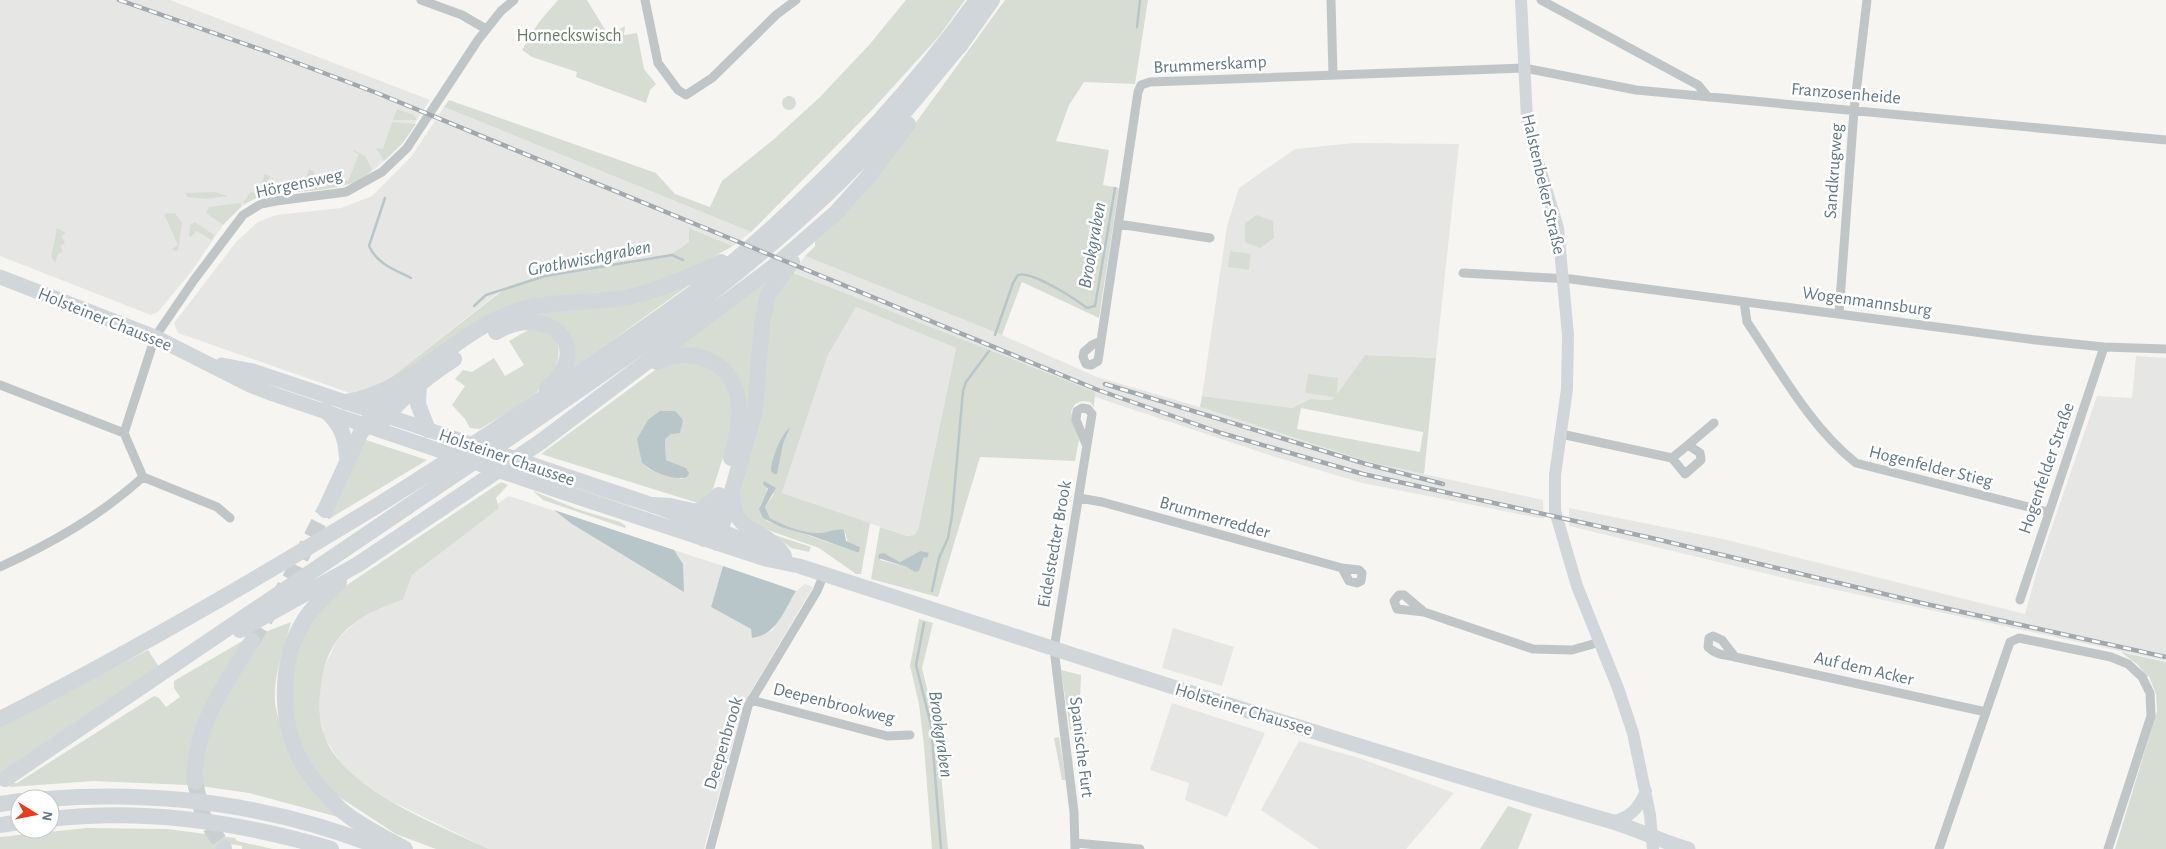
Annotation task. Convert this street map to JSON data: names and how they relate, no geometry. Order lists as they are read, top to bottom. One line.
{"streets":{"main road":["Holsteiner Chaussee"],"street":["Brummerskamp","Franzosenheide","Sandkrugweg","Hörgensweg","Halstenbeker Straße","Wogenmannsburg","Hogenfelder Stieg","Hogenfelder Straße","Brummerredder","Eidelstedter Brook","Auf dem Acker","Deepenbrookweg","Deepenbrook","Spanische Furt"]},"crossings":[["Brummerskamp","Franzosenheide"],["Brummerskamp","Halstenbeker Straße"],["Franzosenheide","Sandkrugweg"],["Franzosenheide","Halstenbeker Straße"],["Sandkrugweg","Wogenmannsburg"],["Hörgensweg","Holsteiner Chaussee"],["Halstenbeker Straße","Wogenmannsburg"],["Halstenbeker Straße","Holsteiner Chaussee"],["Wogenmannsburg","Hogenfelder Stieg"],["Wogenmannsburg","Hogenfelder Straße"],["Holsteiner Chaussee","Eidelstedter Brook"],["Holsteiner Chaussee","Deepenbrook"],["Holsteiner Chaussee","Spanische Furt"],["Hogenfelder Stieg","Hogenfelder Straße"],["Brummerredder","Eidelstedter Brook"],["Eidelstedter Brook","Spanische Furt"],["Deepenbrookweg","Deepenbrook"]],"water":["Brookgraben","Grothwischgraben"],"parks":["Horneckswisch"],"north":"right"}
